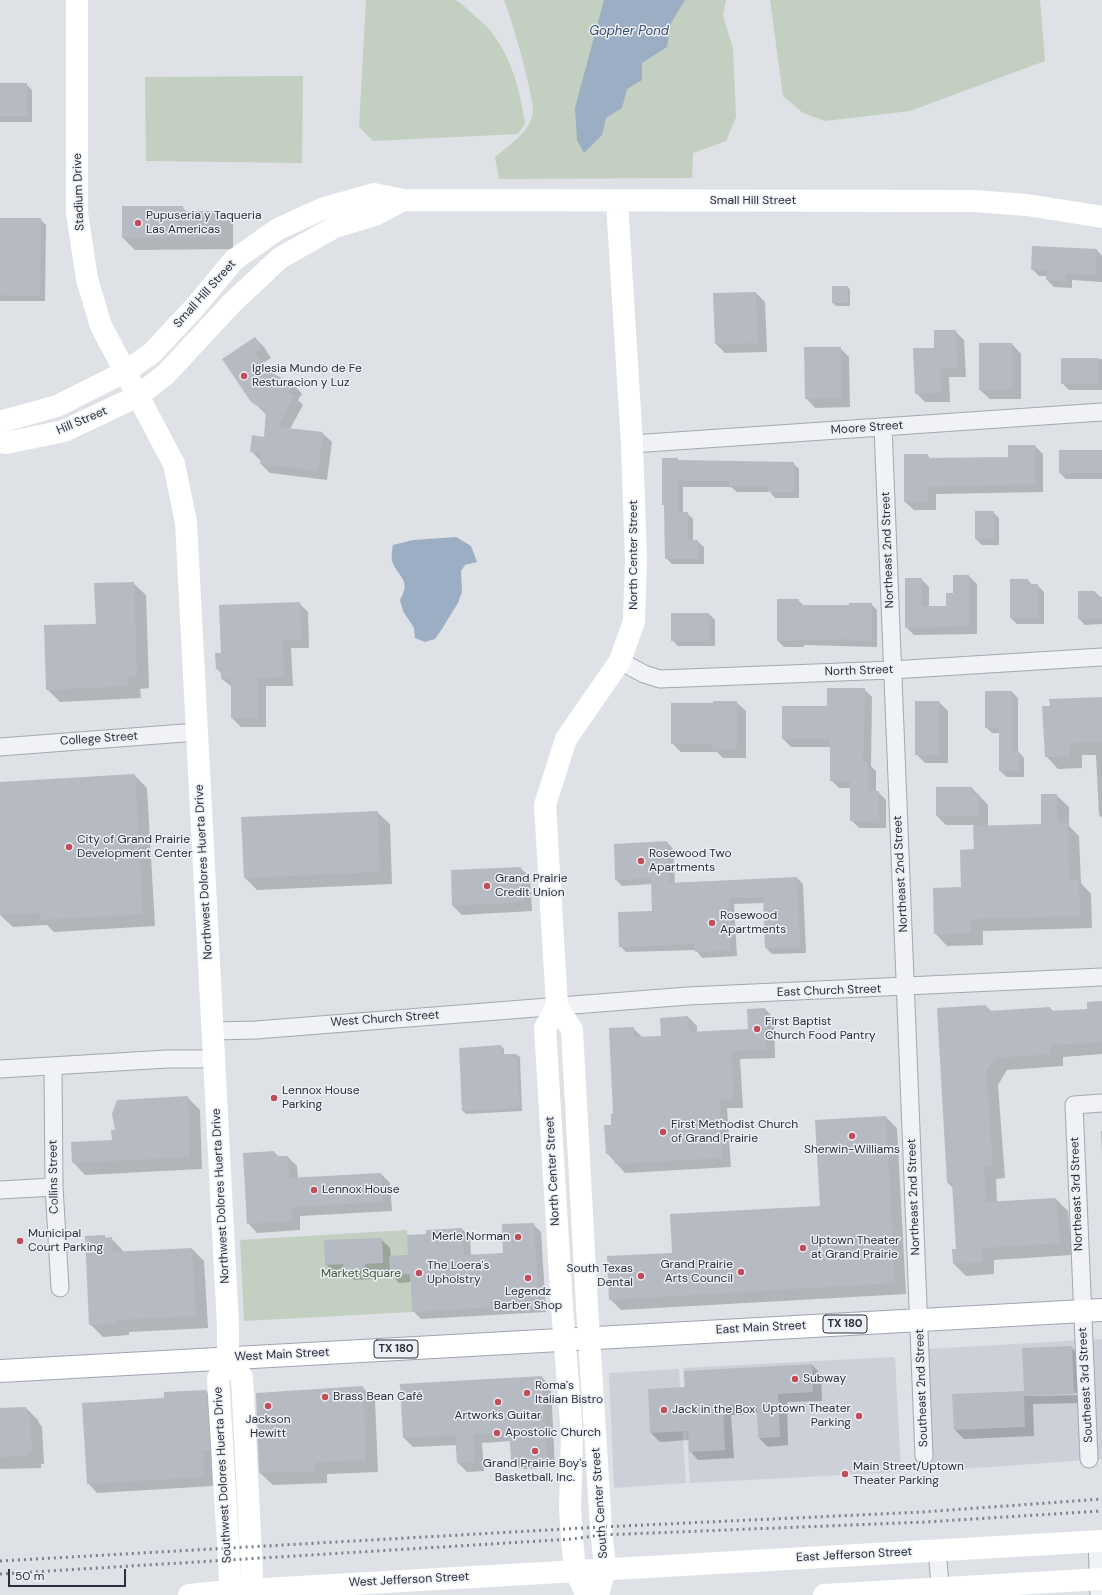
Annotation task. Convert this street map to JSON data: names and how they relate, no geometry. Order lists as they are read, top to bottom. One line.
{"streets":{"street":["Stadium Drive","Small Hill Street","Hill Street","Moore Street","Northeast 2nd Street","North Center Street","North Street","College Street","Northwest Dolores Huerta Drive","East Church Street","West Church Street","Collins Street","Northeast 3rd Street","TX 180","East Main Street","West Main Street","Southeast 3rd Street","Southeast 2nd Street","Southwest Dolores Huerta Drive","South Center Street","East Jefferson Street","West Jefferson Street"]},"crossings":[["Stadium Drive","Small Hill Street"],["Stadium Drive","Hill Street"],["Stadium Drive","Northwest Dolores Huerta Drive"],["Small Hill Street","Hill Street"],["Small Hill Street","North Center Street"],["Small Hill Street","Northwest Dolores Huerta Drive"],["Hill Street","Northwest Dolores Huerta Drive"],["Moore Street","Northeast 2nd Street"],["Moore Street","North Center Street"],["Northeast 2nd Street","North Street"],["Northeast 2nd Street","East Church Street"],["Northeast 2nd Street","East Main Street"],["Northeast 2nd Street","Southeast 2nd Street"],["North Center Street","North Street"],["North Center Street","East Church Street"],["North Center Street","West Church Street"],["North Center Street","East Main Street"],["North Center Street","West Main Street"],["North Center Street","South Center Street"],["College Street","Northwest Dolores Huerta Drive"],["Northwest Dolores Huerta Drive","West Church Street"],["Northwest Dolores Huerta Drive","West Main Street"],["Northwest Dolores Huerta Drive","Southwest Dolores Huerta Drive"],["East Church Street","West Church Street"],["Northeast 3rd Street","East Main Street"],["Northeast 3rd Street","Southeast 3rd Street"],["East Main Street","West Main Street"],["East Main Street","Southeast 3rd Street"],["East Main Street","Southeast 2nd Street"],["East Main Street","South Center Street"],["West Main Street","Southwest Dolores Huerta Drive"],["West Main Street","South Center Street"],["Southwest Dolores Huerta Drive","West Jefferson Street"],["South Center Street","East Jefferson Street"],["South Center Street","West Jefferson Street"],["East Jefferson Street","West Jefferson Street"]],"water":["Gopher Pond"],"parks":["Market Square"],"places":["Pupuseria y Taqueria Las Americas","Iglesia Mundo de Fe Resturacion y Luz","City of Grand Prairie Development Center","Rosewood Two Apartments","Grand Prairie Credit Union","Rosewood Apartments","First Baptist Church Food Pantry","Lennox House Parking","First Methodist Church of Grand Prairie","Sherwin-Williams","Lennox House","Merle Norman","Municipal Court Parking","Uptown Theater at Grand Prairie","Grand Prairie Arts Council","The Loera's Upholstry","South Texas Dental","Legendz Barber Shop","Subway","Roma's Italian Bistro","Brass Bean Café","Artworks Guitar","Jackson Hewitt","Jack in the Box","Uptown Theater Parking","Apostolic Church","Grand Prairie Boy's Basketball, Inc.","Main Street/Uptown Theater Parking"],"scale_bar":"50 m"}
